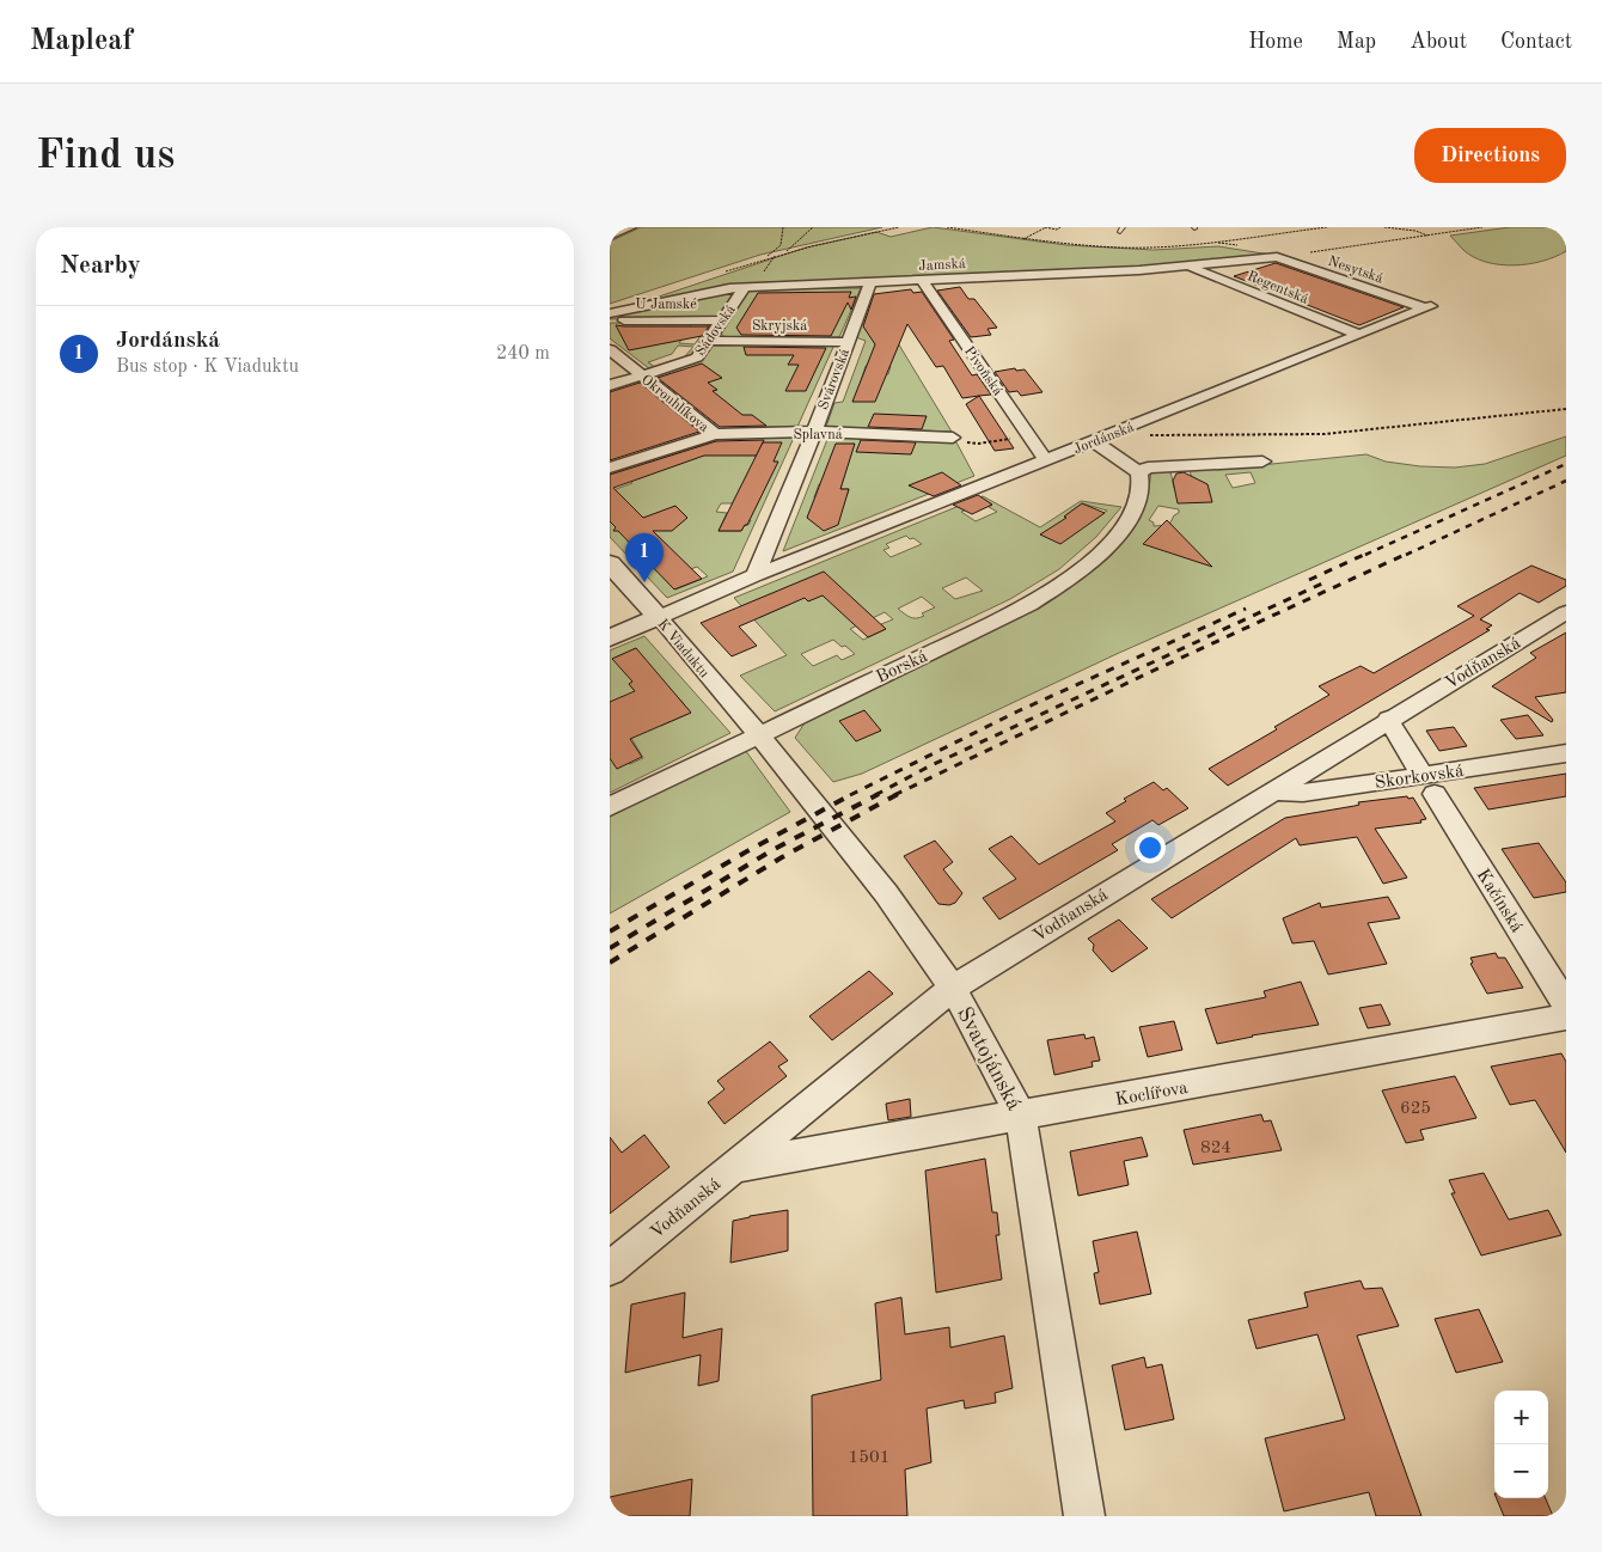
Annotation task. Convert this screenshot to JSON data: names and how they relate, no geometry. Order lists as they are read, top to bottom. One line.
{"streets":{"street":["Jamská","Nesytská","Regentská","U Jamské","Skryjská","Sádovská","Pivoňská","Svárovská","Okrouhlíkova","Splavná","Jordánská","K Viaduktu","Vodňanská","Borská","Skorkovská","Kačínská","Svatojánská","Koclířova"]},"crossings":[["Jamská","Nesytská"],["Jamská","Regentská"],["Jamská","Sádovská"],["Jamská","Pivoňská"],["Jamská","Svárovská"],["Nesytská","Jordánská"],["Regentská","Jordánská"],["U Jamské","Sádovská"],["Skryjská","Sádovská"],["Skryjská","Svárovská"],["Sádovská","Okrouhlíkova"],["Pivoňská","Jordánská"],["Svárovská","Splavná"],["Svárovská","Jordánská"],["Okrouhlíkova","Splavná"],["Jordánská","K Viaduktu"],["K Viaduktu","Borská"],["K Viaduktu","Svatojánská"],["Vodňanská","Skorkovská"],["Vodňanská","Kačínská"],["Vodňanská","Svatojánská"],["Vodňanská","Koclířova"],["Borská","Svatojánská"],["Skorkovská","Kačínská"],["Svatojánská","Koclířova"]],"house_numbers":["625","824","1501"],"page":{"header":"Mapleaf","nav":["Home","Map","About","Contact"],"buttons":"Directions","title":"Find us","heading":"Nearby","list":[{"mark":"1","name":"Jordánská","note":"Bus stop · K Viaduktu","value":"240 m"}],"pins":"1","map_buttons":["+","−"]}}
